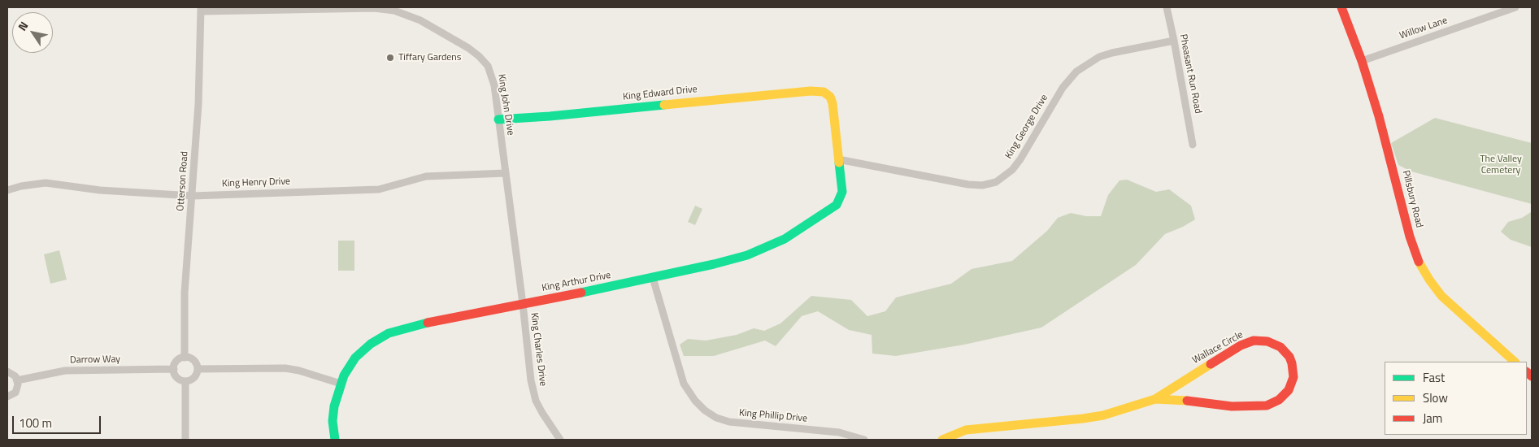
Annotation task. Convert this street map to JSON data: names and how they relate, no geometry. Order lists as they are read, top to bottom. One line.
{"streets":{"street":["Willow Lane","Pheasant Run Road","King Edward Drive","King John Drive","King George Drive","Otterson Road","King Henry Drive","Pillsbury Road","King Arthur Drive","Wallace Circle","King Charles Drive","Darrow Way","King Phillip Drive"]},"crossings":[["Willow Lane","Pillsbury Road"],["Pheasant Run Road","King George Drive"],["King Edward Drive","King John Drive"],["King Edward Drive","King Arthur Drive"],["King John Drive","Otterson Road"],["King John Drive","King Henry Drive"],["King John Drive","King Arthur Drive"],["King John Drive","King Charles Drive"],["King George Drive","King Arthur Drive"],["Otterson Road","King Henry Drive"],["Otterson Road","Darrow Way"],["King Arthur Drive","King Charles Drive"],["King Arthur Drive","King Phillip Drive"]],"parks":["The Valley Cemetery"],"places":["Tiffary Gardens"],"legend":["Fast","Slow","Jam"],"scale_bar":"100 m","north":"top left"}
